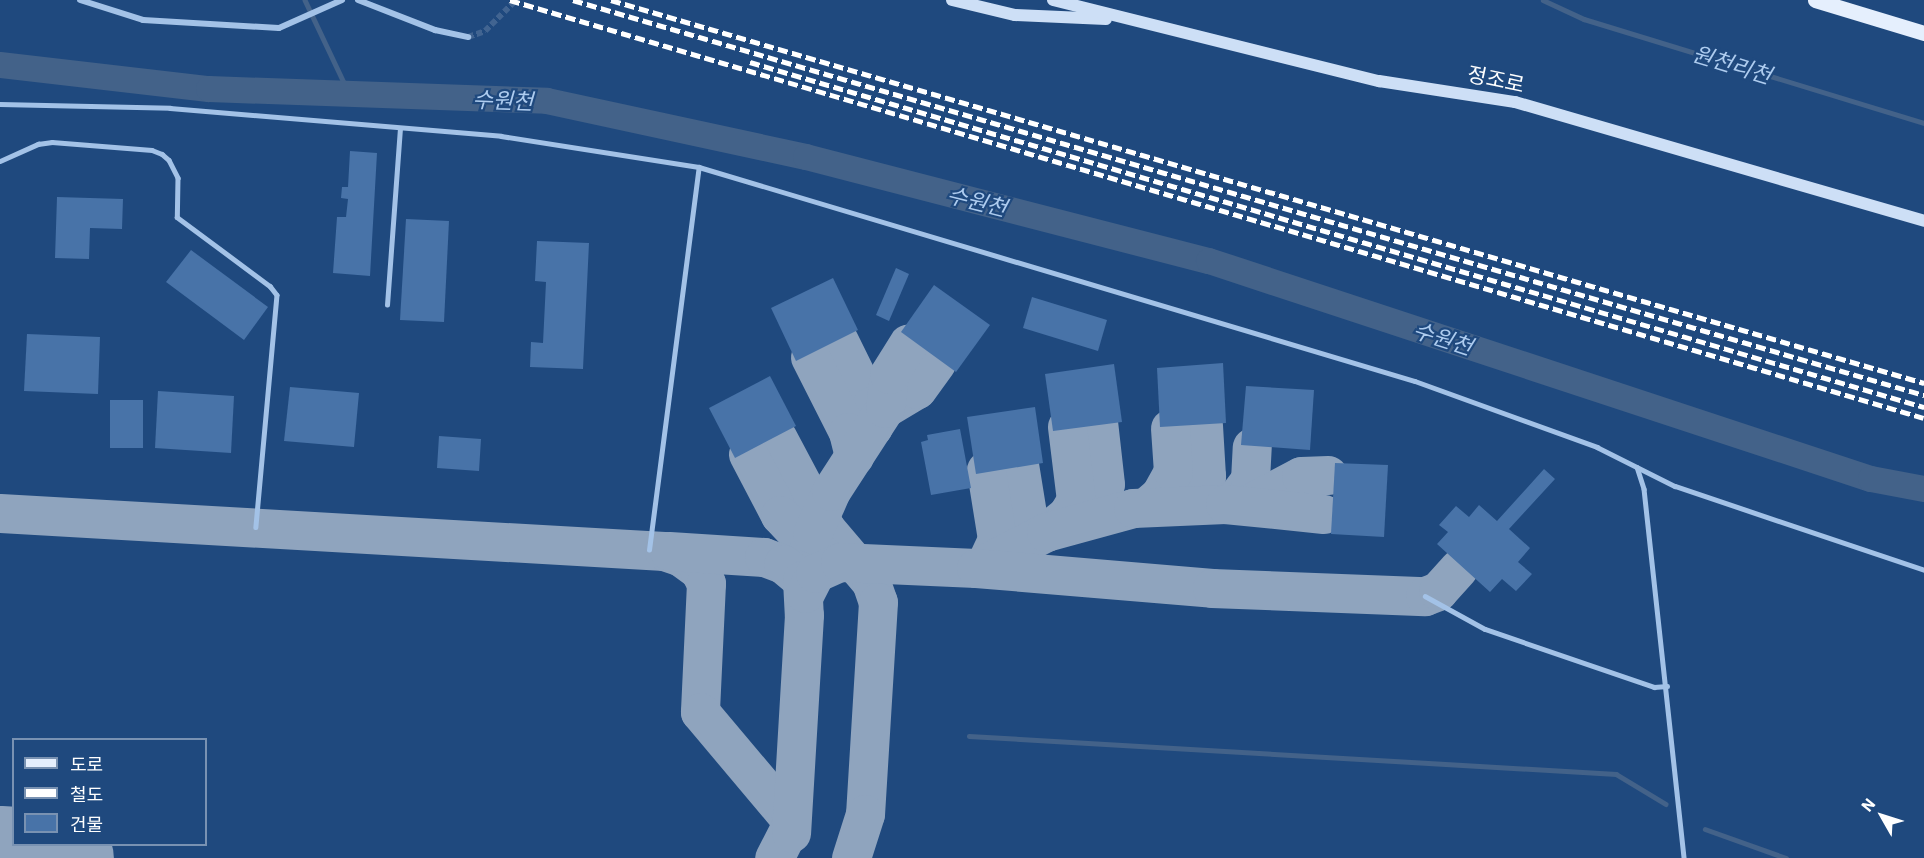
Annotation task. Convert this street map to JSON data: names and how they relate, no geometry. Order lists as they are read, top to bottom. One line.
{"streets":{"street":["정조로"]},"water":["원천리천","수원천"],"legend":["도로","철도","건물"],"north":"top left"}
